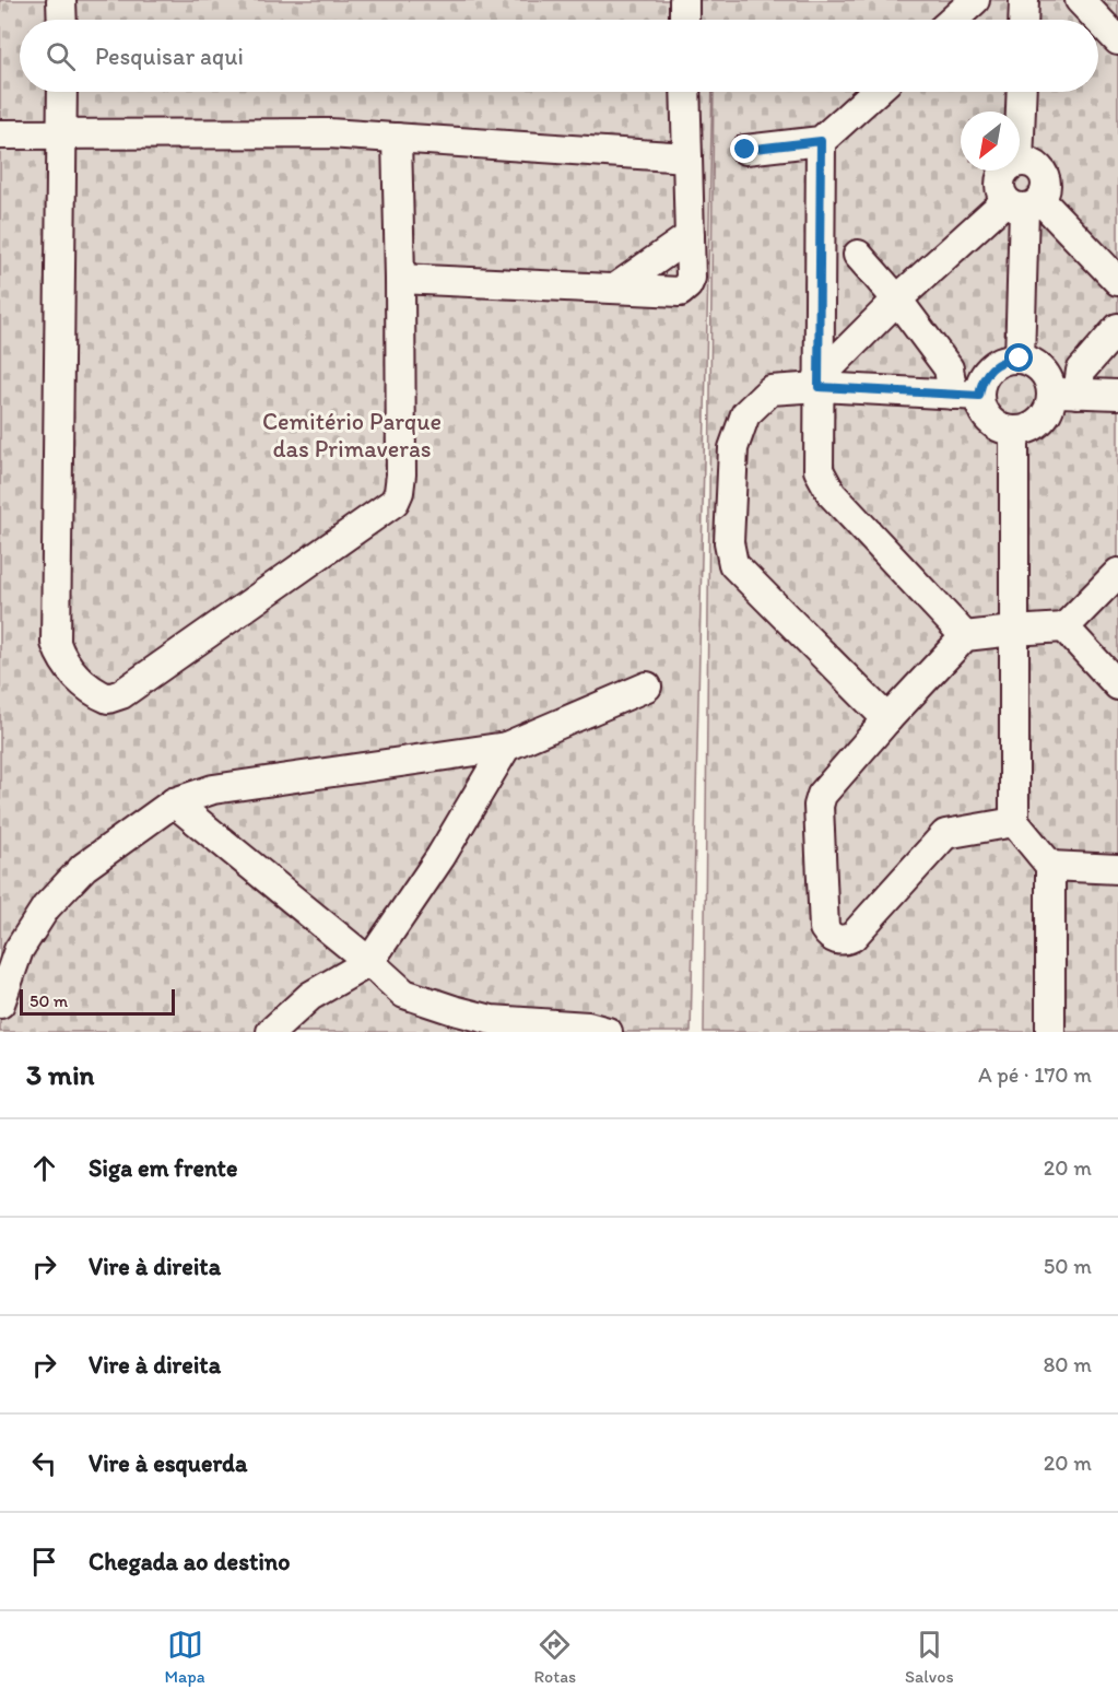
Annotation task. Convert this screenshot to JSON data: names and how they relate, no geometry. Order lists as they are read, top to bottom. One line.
{"parks":["Cemitério Parque das Primaveras"],"scale_bar":"50 m","north":"bottom left","page":{"search":"Pesquisar aqui","scale":"50 m","heading":["3 min","A pé · 170 m"],"list":[["Siga em frente","20 m"],["Vire à direita","50 m"],["Vire à direita","80 m"],["Vire à esquerda","20 m"],"Chegada ao destino"],"nav":["Mapa","Rotas","Salvos"]}}
